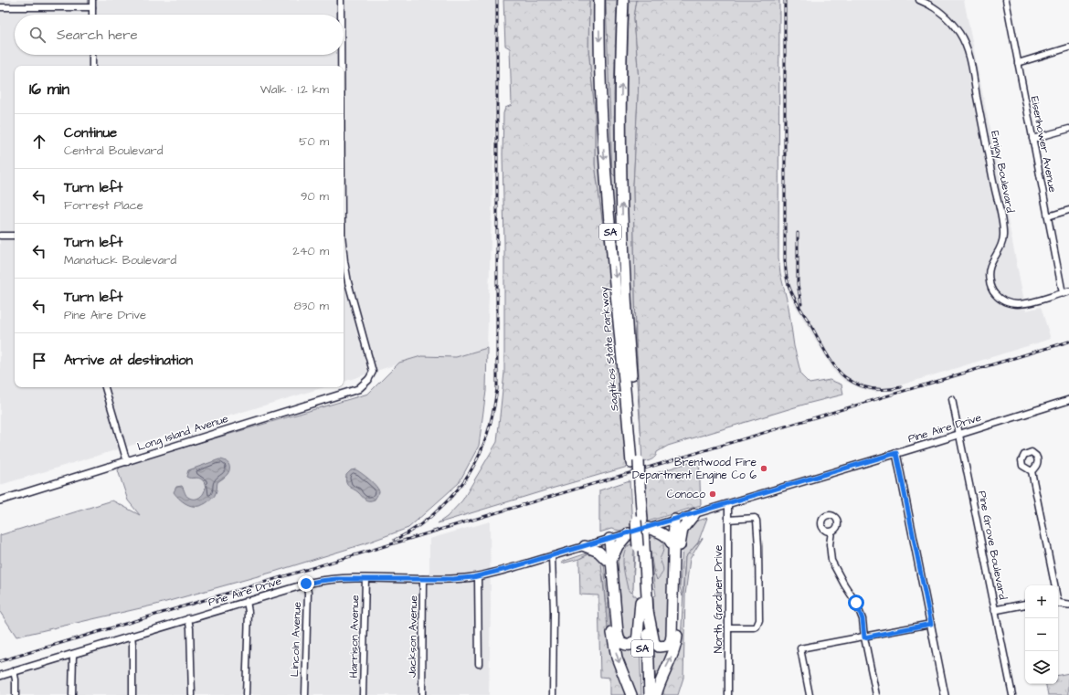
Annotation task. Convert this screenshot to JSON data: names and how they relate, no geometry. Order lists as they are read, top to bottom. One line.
{"streets":{"highway":["SA","Sagtikos State Parkway"],"street":["Eisenhower Avenue","Emjay Boulevard","Pine Aire Drive","Long Island Avenue","Pine Grove Boulevard","North Gardiner Drive","Harrison Avenue","Jackson Avenue","Lincoln Avenue"]},"crossings":[["Eisenhower Avenue","Emjay Boulevard"],["Sagtikos State Parkway","Pine Aire Drive"],["Pine Aire Drive","Pine Grove Boulevard"],["Pine Aire Drive","North Gardiner Drive"],["Pine Aire Drive","Harrison Avenue"],["Pine Aire Drive","Jackson Avenue"],["Pine Aire Drive","Lincoln Avenue"]],"places":["Brentwood Fire Department Engine Co 6","Conoco"],"page":{"search":"Search here","heading":["16 min","Walk · 1.2 km"],"list":[["Continue","Central Boulevard","50 m"],["Turn left","Forrest Place","90 m"],["Turn left","Manatuck Boulevard","240 m"],["Turn left","Pine Aire Drive","830 m"],"Arrive at destination"],"map_buttons":["+","−"]}}
